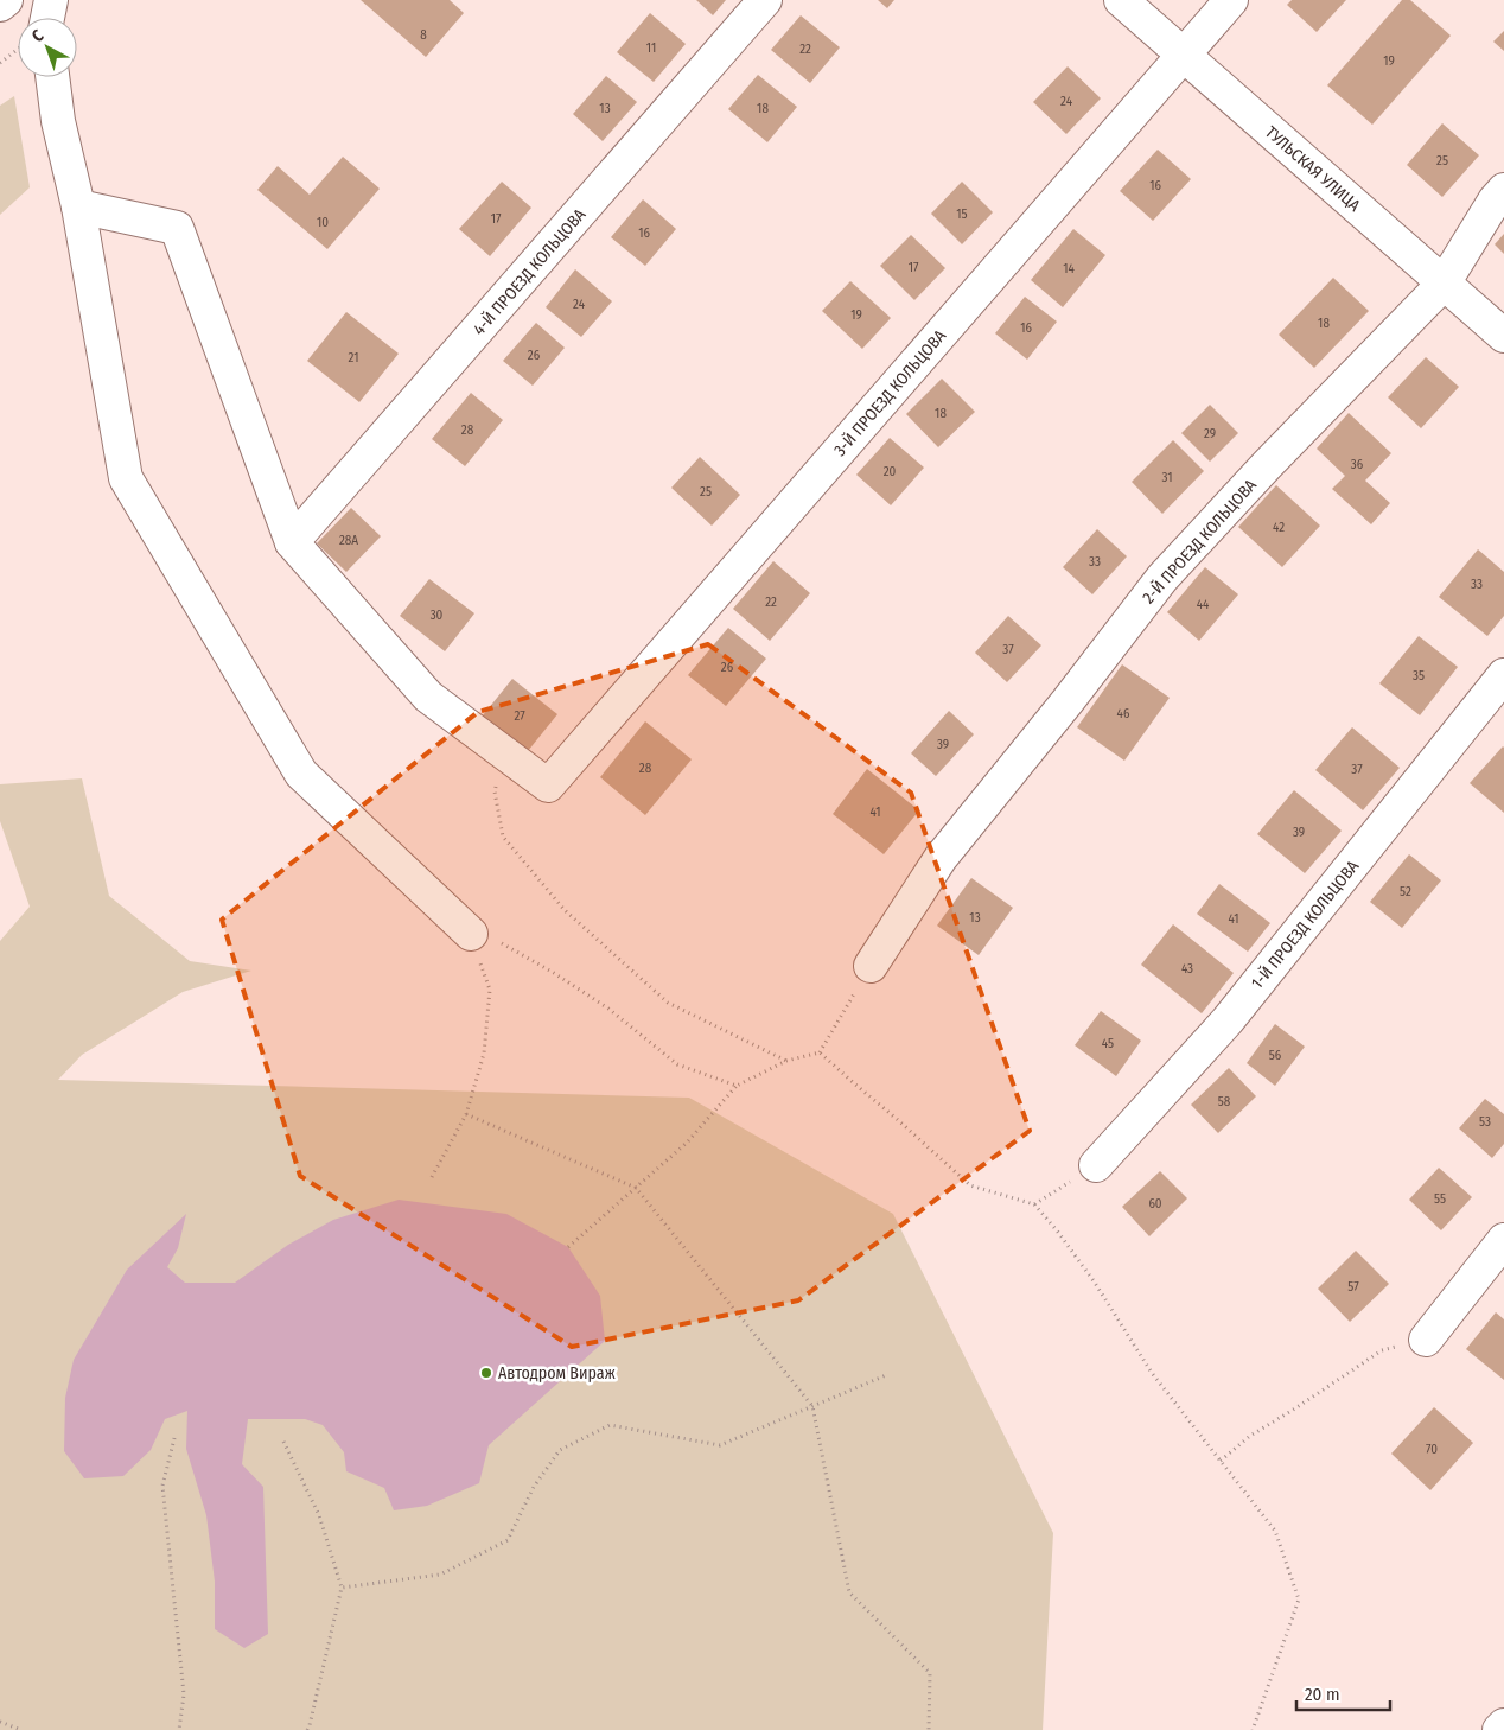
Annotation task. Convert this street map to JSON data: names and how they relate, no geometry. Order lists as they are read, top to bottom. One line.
{"streets":{"street":["ТУЛЬСКАЯ УЛИЦА","4-Й ПРОЕЗД КОЛЬЦОВА","3-Й ПРОЕЗД КОЛЬЦОВА","2-Й ПРОЕЗД КОЛЬЦОВА","1-Й ПРОЕЗД КОЛЬЦОВА"]},"crossings":[["ТУЛЬСКАЯ УЛИЦА","3-Й ПРОЕЗД КОЛЬЦОВА"],["ТУЛЬСКАЯ УЛИЦА","2-Й ПРОЕЗД КОЛЬЦОВА"]],"places":["Автодром Вираж"],"house_numbers":["8","11","22","19","24","13","18","25","16","15","17","10","16","17","14","24","19","18","16","26","21","18","28","29","36","20","31","25","42","28А","33","33","22","44","30","37","26","35","46","27","39","28","37","41","39","52","13","41","43","45","56","58","53","55","60","57","70"],"scale_bar":"20 m","north":"top left"}
